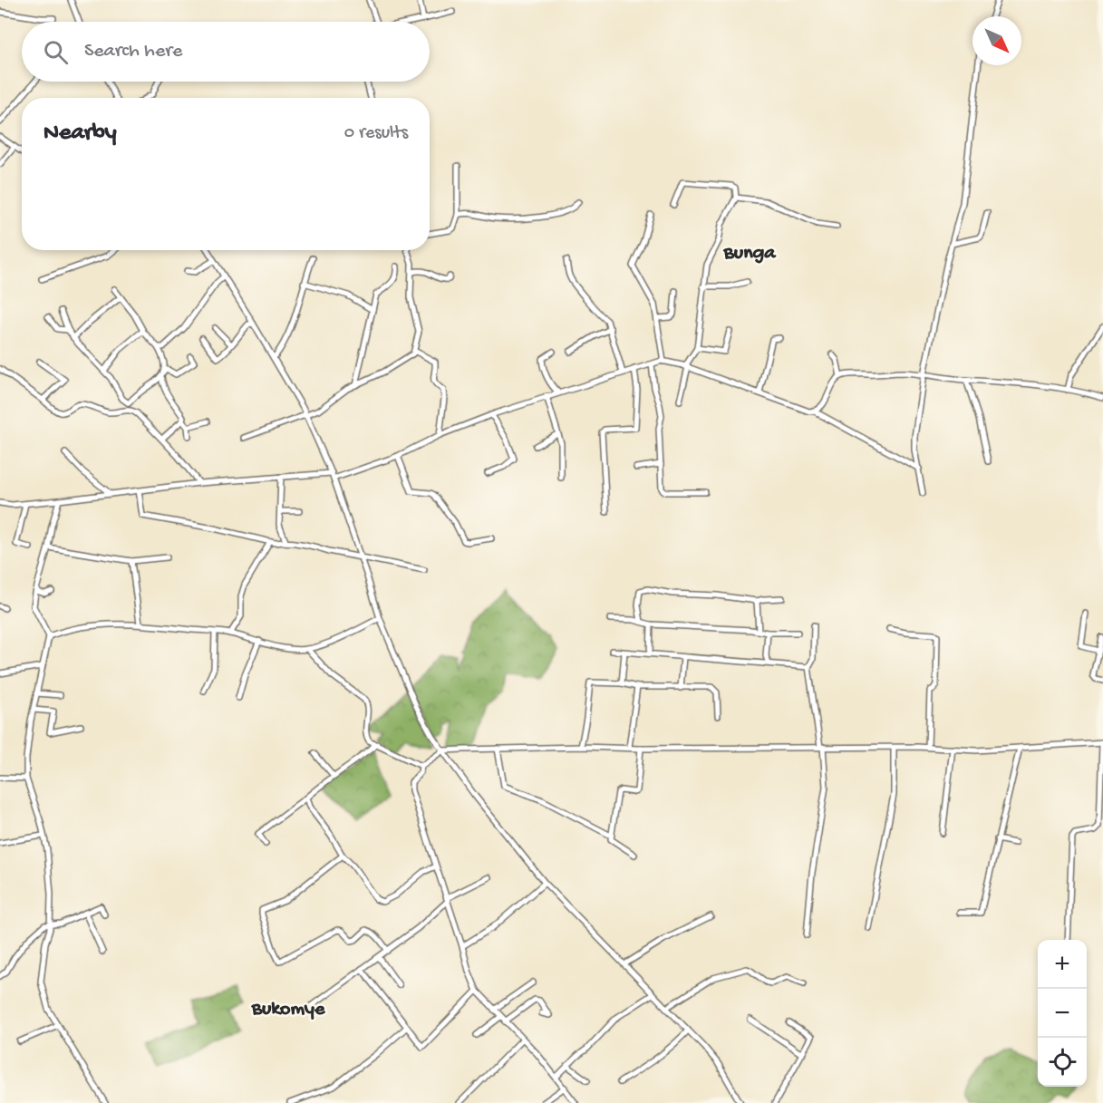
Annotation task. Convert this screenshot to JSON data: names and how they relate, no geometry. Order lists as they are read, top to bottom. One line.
{"districts":["Bunga","Bukomye"],"north":"bottom right","page":{"search":"Search here","heading":["Nearby","0 results"],"map_buttons":["+","−"]}}
